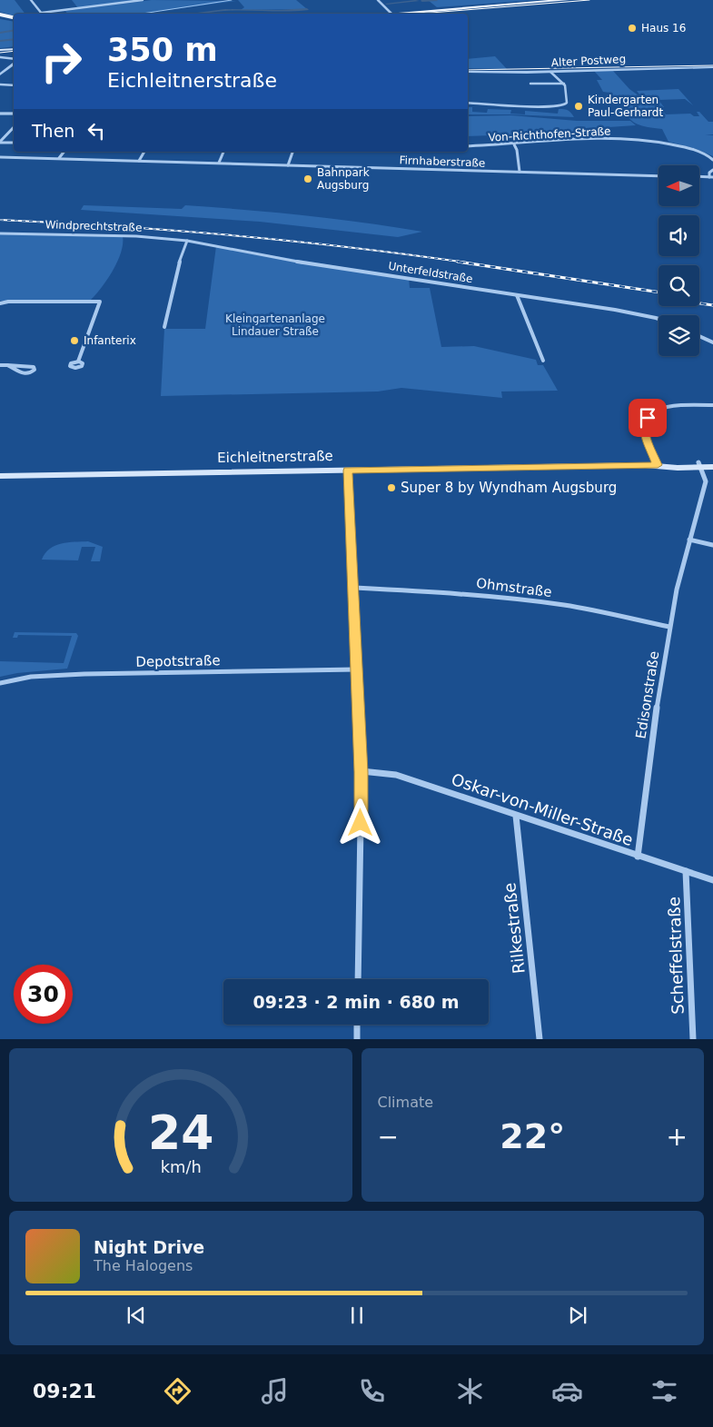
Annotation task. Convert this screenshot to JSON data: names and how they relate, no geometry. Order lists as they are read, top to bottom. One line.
{"streets":{"main road":["Eichleitnerstraße"],"street":["Alter Postweg","Von-Richthofen-Straße","Firnhaberstraße","Windprechtstraße","Unterfeldstraße","Ohmstraße","Depotstraße","Edisonstraße","Oskar-von-Miller-Straße","Rilkestraße","Scheffelstraße"]},"crossings":[["Windprechtstraße","Unterfeldstraße"],["Eichleitnerstraße","Edisonstraße"],["Ohmstraße","Edisonstraße"],["Edisonstraße","Oskar-von-Miller-Straße"],["Oskar-von-Miller-Straße","Rilkestraße"],["Oskar-von-Miller-Straße","Scheffelstraße"]],"parks":["Kleingartenanlage Lindauer Straße"],"places":["Haus 16","Kindergarten Paul-Gerhardt","Bahnpark Augsburg","Infanterix","Super 8 by Wyndham Augsburg"],"north":"left","page":{"turn":["350 m","Eichleitnerstraße"],"then":"Then","limit":"30","trip":"09:23 · 2 min · 680 m","tile":"Climate","heat":["−","22°","+"],"song":["Night Drive","The Halogens"],"tabs":"09:21","gauge":["24","km/h"]}}
